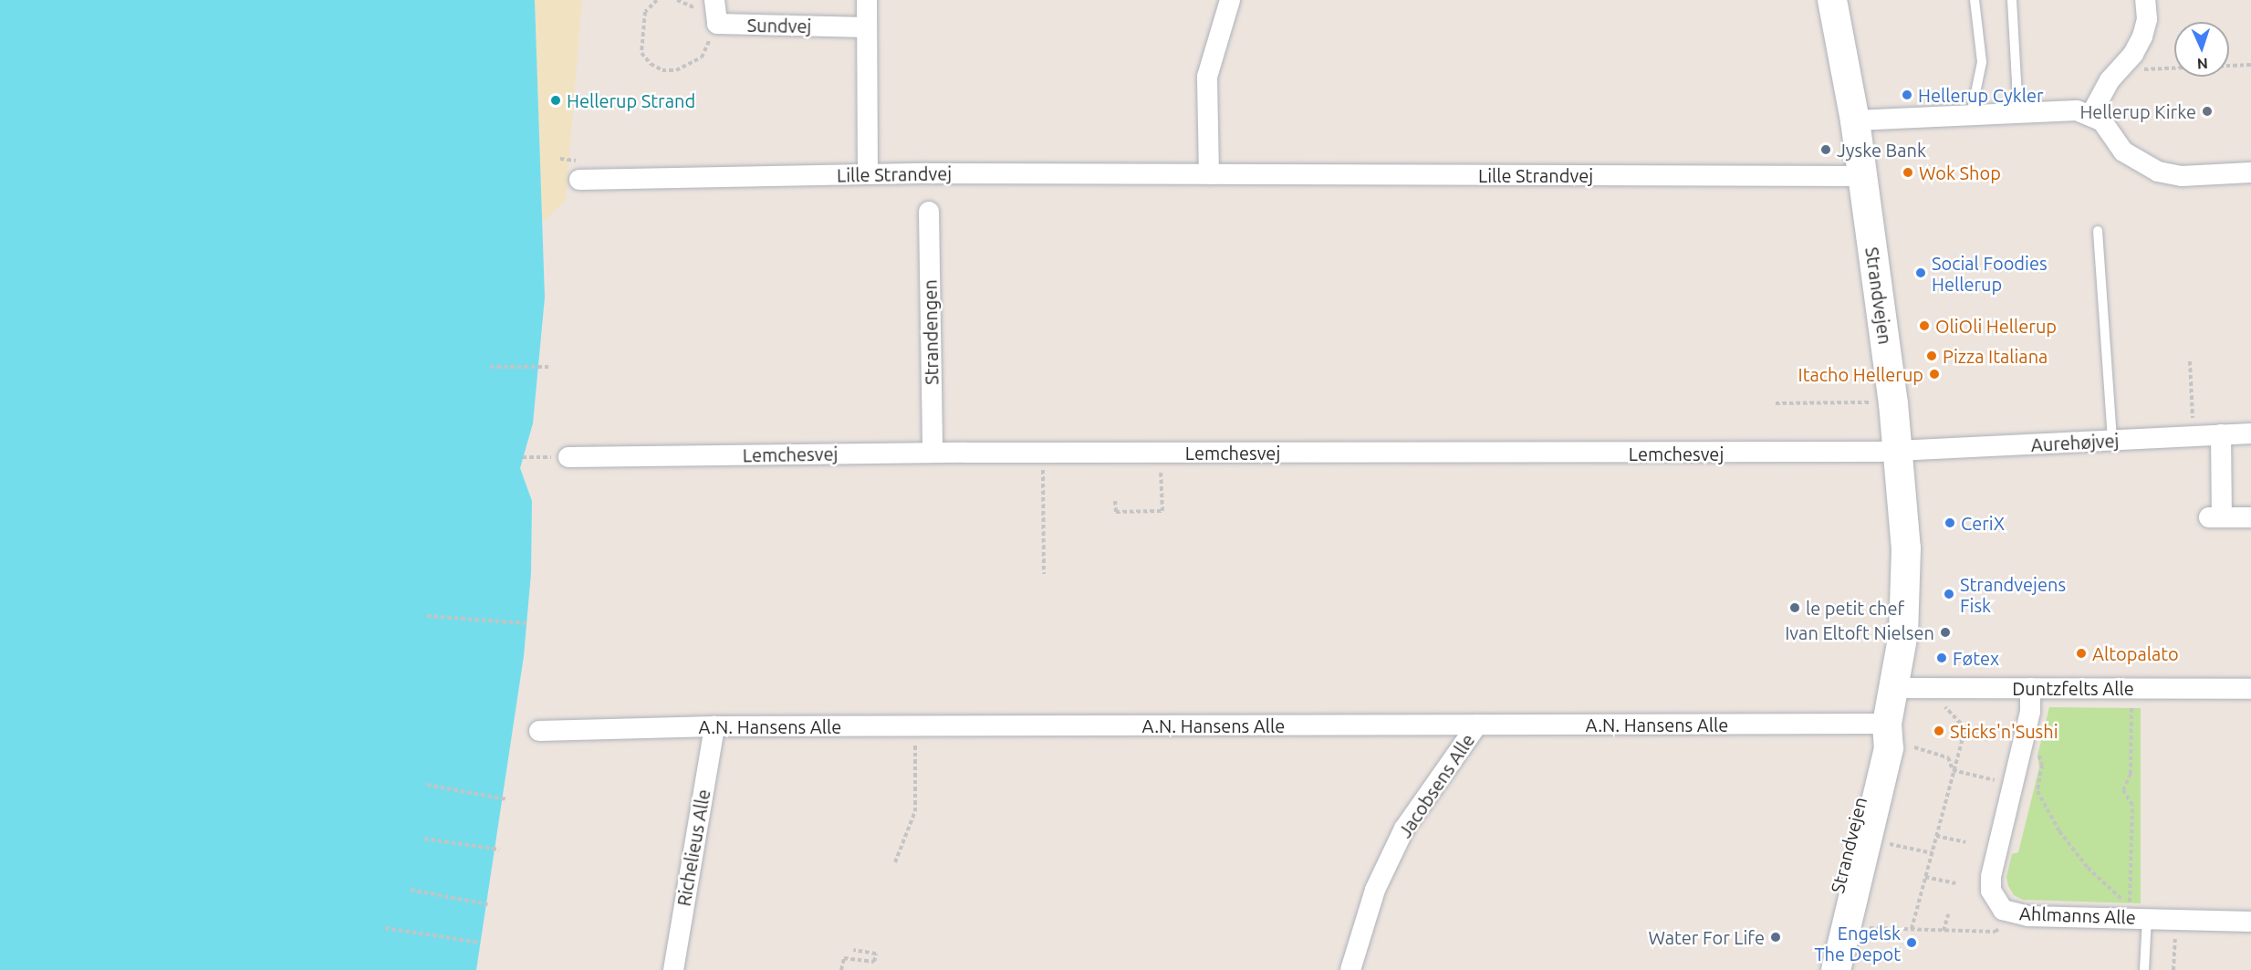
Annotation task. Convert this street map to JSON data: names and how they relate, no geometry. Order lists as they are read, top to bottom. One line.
{"streets":{"main road":["Strandvejen"],"street":["Sundvej","Lille Strandvej","Strandengen","Aurehøjvej","Lemchesvej","Duntzfelts Alle","A.N. Hansens Alle","Jacobsens Alle","Richelieus Alle","Ahlmanns Alle"]},"crossings":[["Lille Strandvej","Strandvejen"],["Strandvejen","Aurehøjvej"],["Strandvejen","Lemchesvej"],["Strandvejen","Duntzfelts Alle"],["Strandvejen","A.N. Hansens Alle"],["Strandengen","Lemchesvej"],["Aurehøjvej","Lemchesvej"],["Duntzfelts Alle","Ahlmanns Alle"],["A.N. Hansens Alle","Jacobsens Alle"],["A.N. Hansens Alle","Richelieus Alle"]],"places":["Hellerup Cykler","Hellerup Strand","Hellerup Kirke","Jyske Bank","Wok Shop","Social Foodies Hellerup","OliOli Hellerup","Pizza Italiana","Itacho Hellerup","CeriX","Strandvejens Fisk","le petit chef","Ivan Eltoft Nielsen","Altopalato","Føtex","Sticks'n'Sushi","Water For Life","Engelsk The Depot"],"north":"bottom"}
